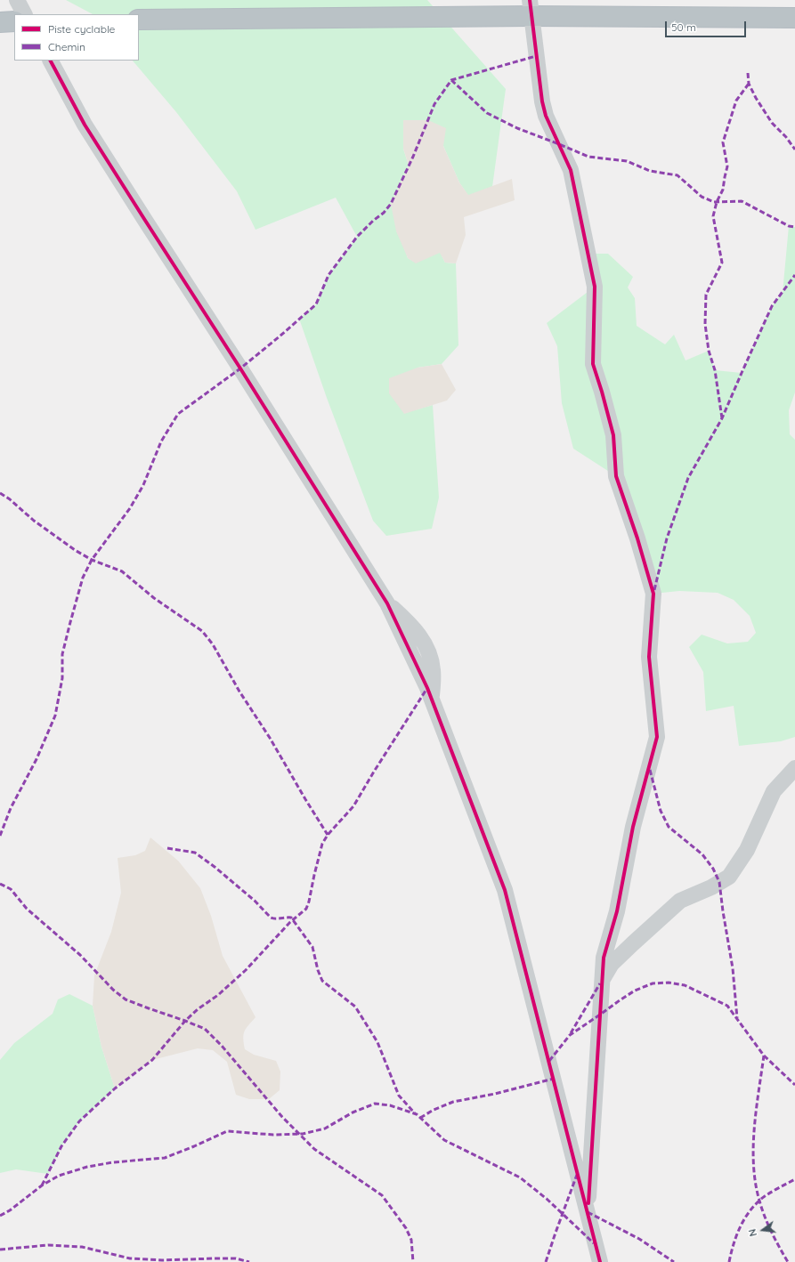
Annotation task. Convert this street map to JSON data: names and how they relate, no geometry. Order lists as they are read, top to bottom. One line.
{"legend":["Piste cyclable","Chemin"],"scale_bar":"50 m","north":"left"}
